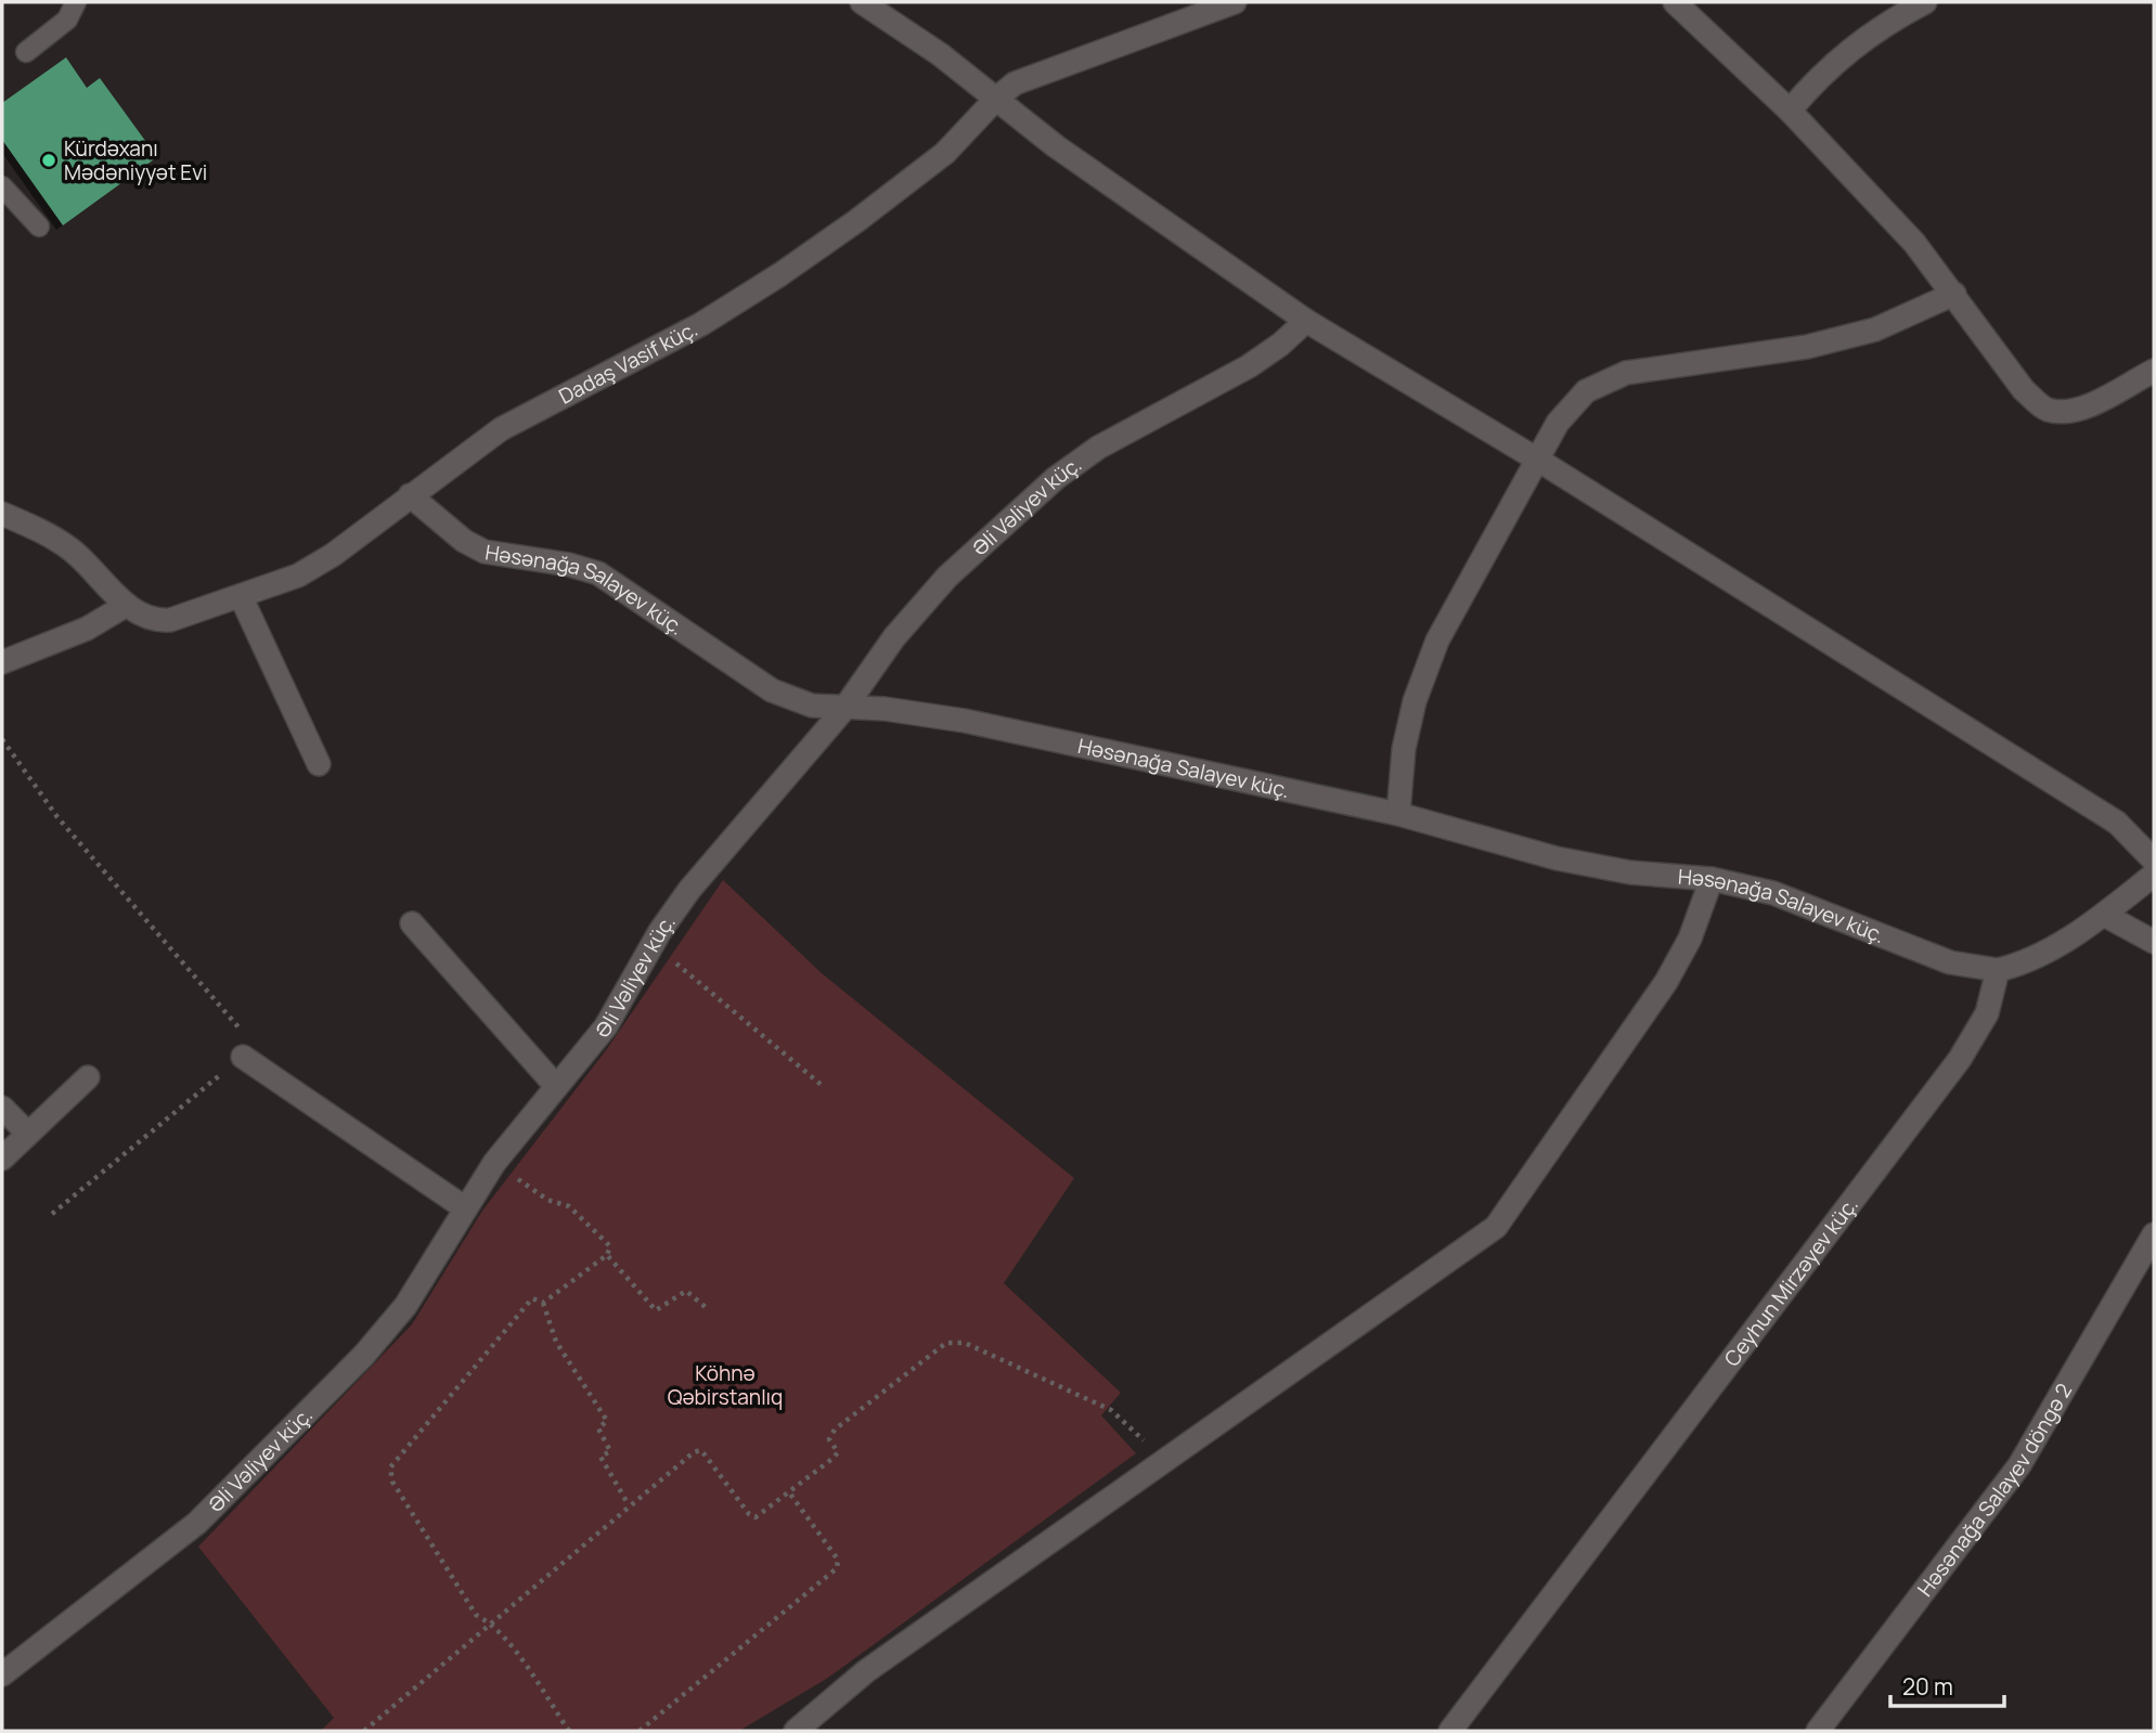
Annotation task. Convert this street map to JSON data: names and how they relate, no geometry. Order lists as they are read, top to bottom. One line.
{"streets":{"street":["Dadaş Vasif küç.","Əli Vəliyev küç.","Həsənağa Salayev küç.","Ceyhun Mirzəyev küç.","Həsənağa Salayev döngə 2"]},"crossings":[["Dadaş Vasif küç.","Həsənağa Salayev küç."],["Əli Vəliyev küç.","Həsənağa Salayev küç."],["Həsənağa Salayev küç.","Ceyhun Mirzəyev küç."]],"parks":["Köhnə Qəbirstanlıq"],"places":["Kürdəxanı Mədəniyyət Evi"],"scale_bar":"20 m"}
